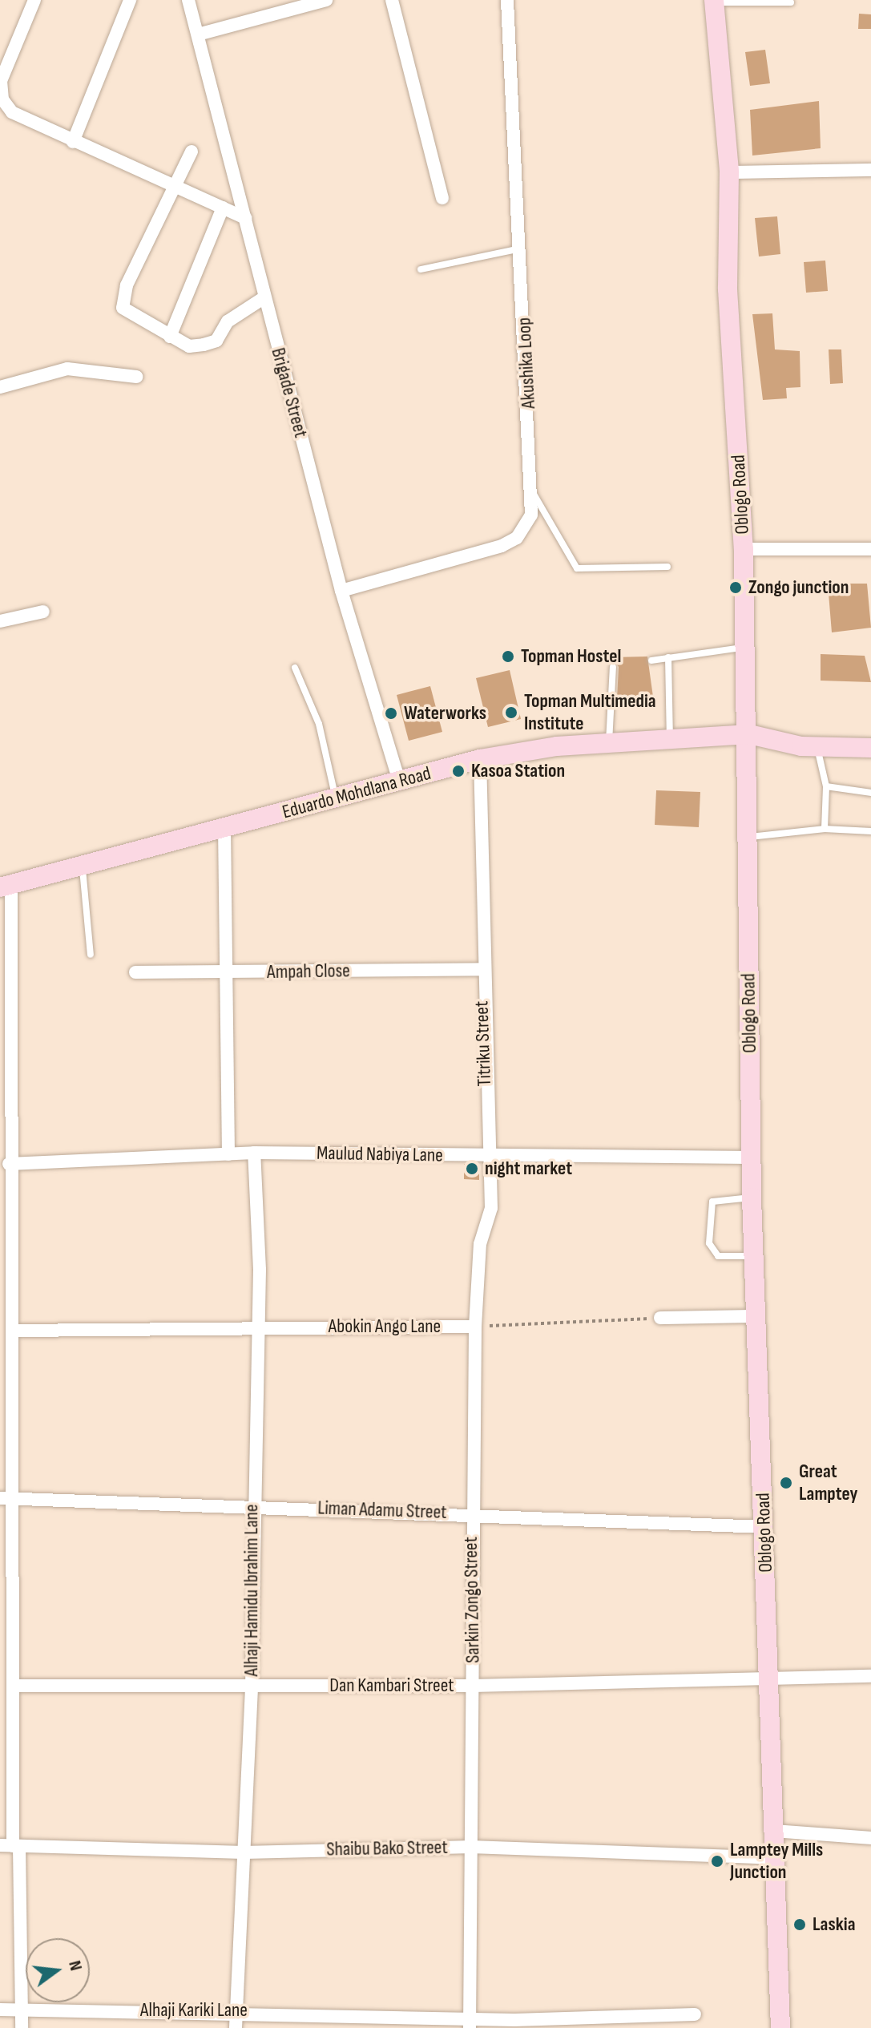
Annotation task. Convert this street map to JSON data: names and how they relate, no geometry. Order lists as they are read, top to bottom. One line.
{"streets":{"main road":["Oblogo Road","Eduardo Mohdlana Road"],"street":["Akushika Loop","Brigade Street","Ampah Close","Titriku Street","Maulud Nabiya Lane","Abokin Ango Lane","Liman Adamu Street","Alhaji Hamidu Ibrahim Lane","Sarkin Zongo Street","Dan Kambari Street","Shaibu Bako Street","Alhaji Kariki Lane"]},"crossings":[["Akushika Loop","Brigade Street"],["Brigade Street","Eduardo Mohdlana Road"],["Oblogo Road","Eduardo Mohdlana Road"],["Oblogo Road","Maulud Nabiya Lane"],["Oblogo Road","Liman Adamu Street"],["Oblogo Road","Dan Kambari Street"],["Oblogo Road","Shaibu Bako Street"],["Eduardo Mohdlana Road","Titriku Street"],["Ampah Close","Titriku Street"],["Titriku Street","Maulud Nabiya Lane"],["Titriku Street","Abokin Ango Lane"],["Titriku Street","Sarkin Zongo Street"],["Maulud Nabiya Lane","Alhaji Hamidu Ibrahim Lane"],["Abokin Ango Lane","Alhaji Hamidu Ibrahim Lane"],["Abokin Ango Lane","Sarkin Zongo Street"],["Liman Adamu Street","Alhaji Hamidu Ibrahim Lane"],["Liman Adamu Street","Sarkin Zongo Street"],["Alhaji Hamidu Ibrahim Lane","Dan Kambari Street"],["Alhaji Hamidu Ibrahim Lane","Shaibu Bako Street"],["Alhaji Hamidu Ibrahim Lane","Alhaji Kariki Lane"],["Sarkin Zongo Street","Dan Kambari Street"],["Sarkin Zongo Street","Shaibu Bako Street"],["Sarkin Zongo Street","Alhaji Kariki Lane"]],"places":["Zongo junction","Topman Hostel","Topman Multimedia Institute","Waterworks","Kasoa Station","night market","Great Lamptey","Lamptey Mills Junction","Laskia"],"north":"right"}
